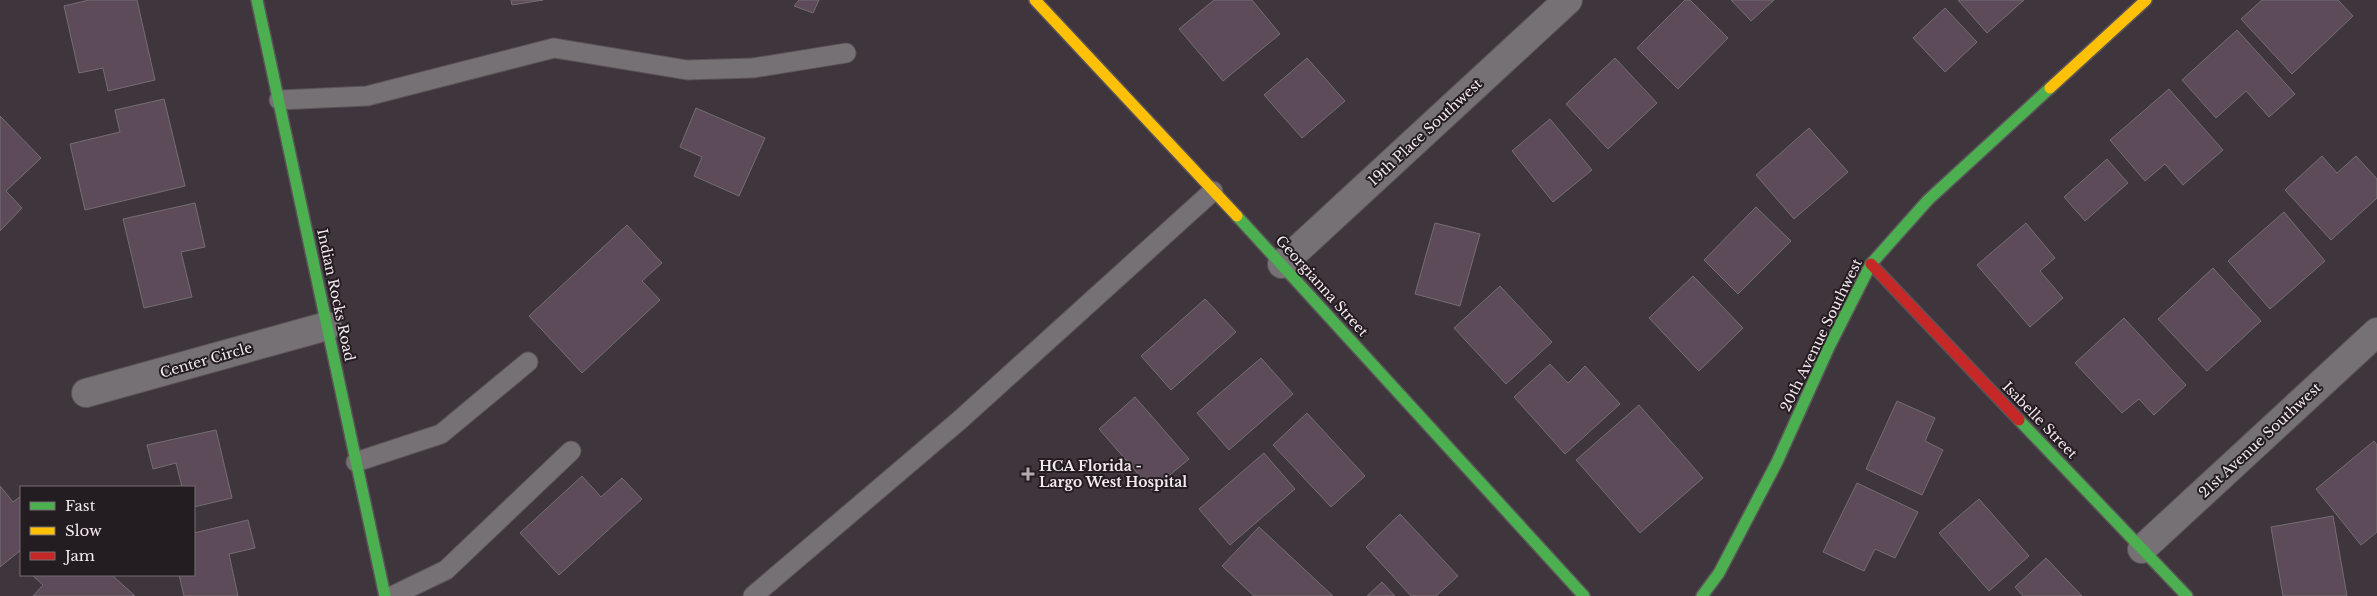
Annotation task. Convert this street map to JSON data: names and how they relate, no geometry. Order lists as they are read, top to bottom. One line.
{"streets":{"street":["19th Place Southwest","Georgianna Street","Indian Rocks Road","20th Avenue Southwest","Center Circle","Isabelle Street","21st Avenue Southwest"]},"crossings":[["19th Place Southwest","Georgianna Street"],["Indian Rocks Road","Center Circle"],["20th Avenue Southwest","Isabelle Street"],["Isabelle Street","21st Avenue Southwest"]],"places":{"health":["HCA Florida - Largo West Hospital"]},"legend":["Fast","Slow","Jam"]}
